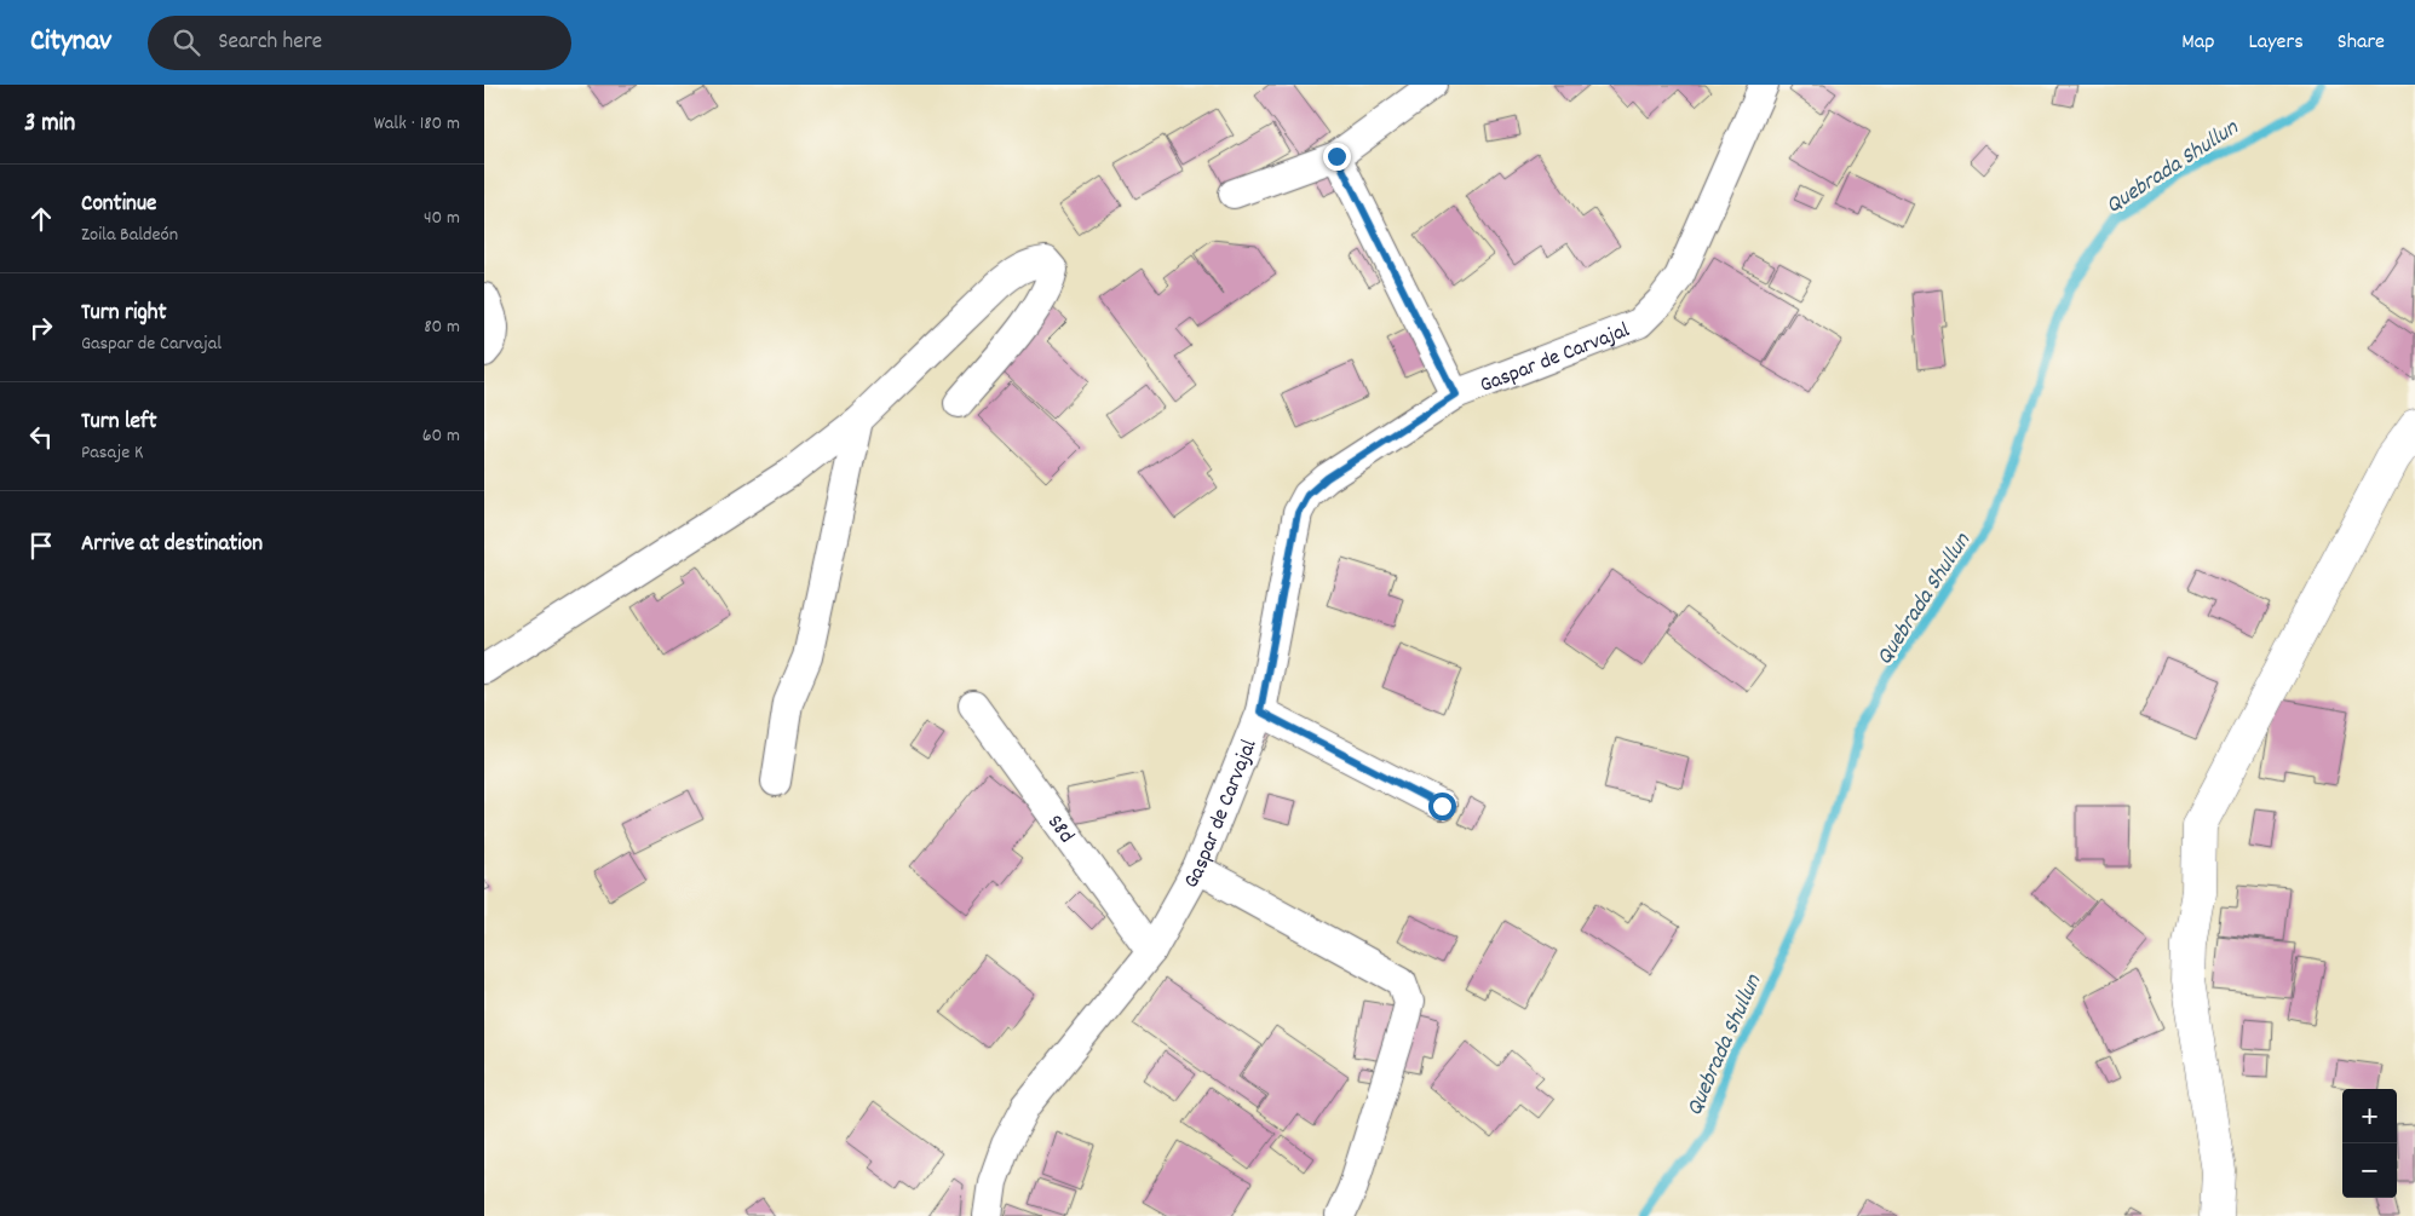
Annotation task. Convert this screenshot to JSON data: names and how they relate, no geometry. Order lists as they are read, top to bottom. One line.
{"streets":{"street":["Gaspar de Carvajal","S8d"]},"crossings":[["Gaspar de Carvajal","S8d"]],"water":["Quebrada Shullun"],"page":{"header":"Citynav","search":"Search here","nav":["Map","Layers","Share"],"heading":["3 min","Walk · 180 m"],"list":[["Continue","Zoila Baldeón","40 m"],["Turn right","Gaspar de Carvajal","80 m"],["Turn left","Pasaje K","60 m"],"Arrive at destination"],"map_buttons":["+","−"]}}
